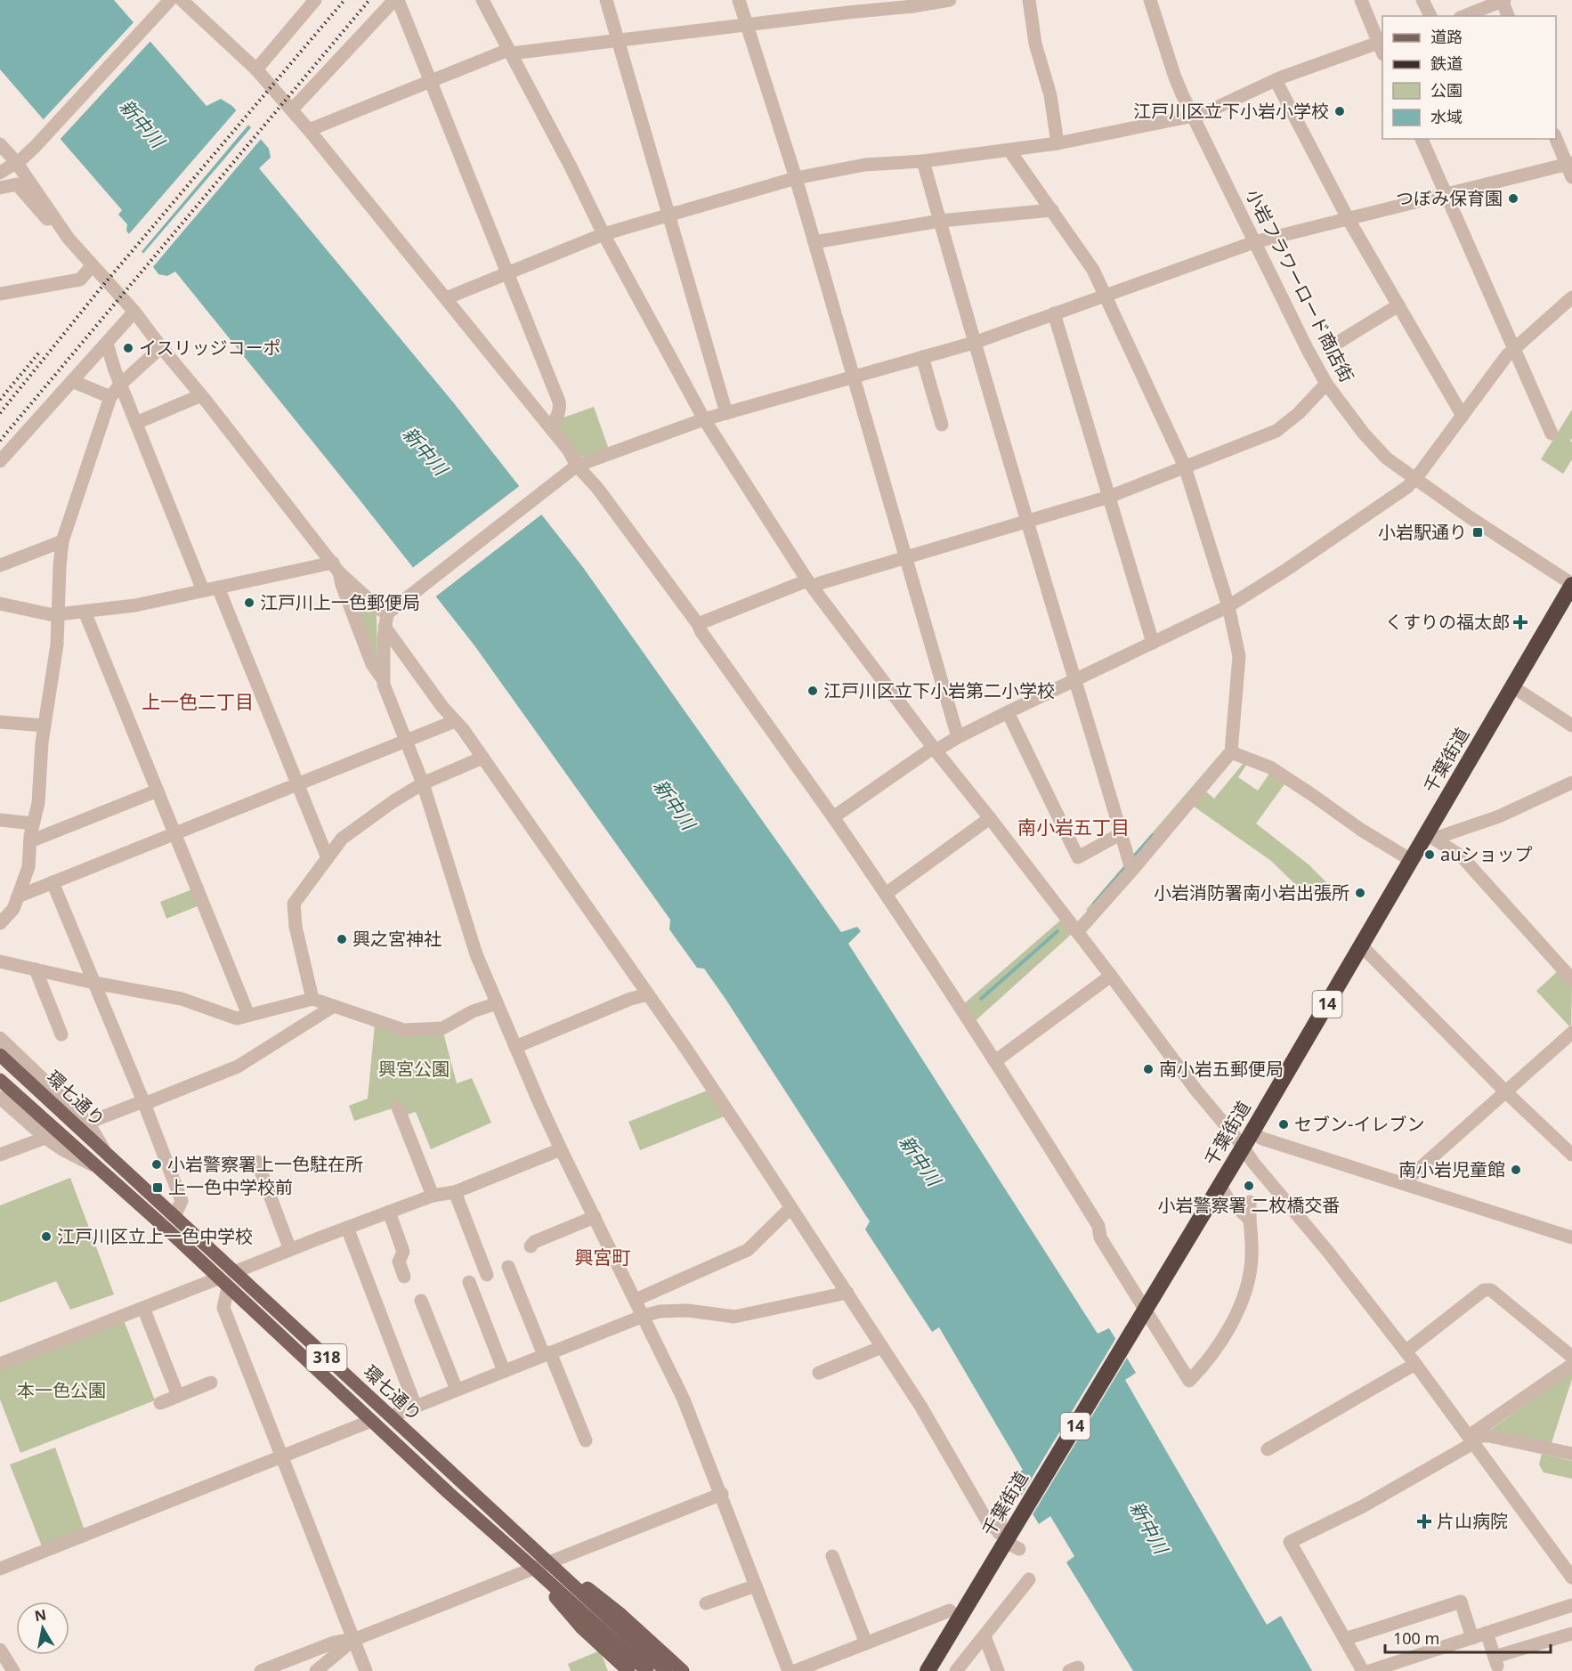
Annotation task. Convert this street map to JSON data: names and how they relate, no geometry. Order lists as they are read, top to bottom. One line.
{"streets":{"highway":["千葉街道","14"],"main road":["環七通り","318"],"street":["小岩フラワーロード商店街"]},"crossings":[["小岩フラワーロード商店街","千葉街道"]],"districts":["上一色二丁目","南小岩五丁目","興宮町"],"water":["新中川"],"parks":["興宮公園","本一色公園"],"places":{"other":["江戸川区立下小岩小学校","つぼみ保育園","イスリッジコーポ","江戸川上一色郵便局","江戸川区立下小岩第二小学校","auショップ","小岩消防署南小岩出張所","興之宮神社","南小岩五郵便局","セブン-イレブン","小岩警察署上一色駐在所","南小岩児童館","小岩警察署 二枚橋交番","江戸川区立上一色中学校"],"transit":["小岩駅通り","上一色中学校前"],"health":["くすりの福太郎","片山病院"]},"legend":["道路","鉄道","公園","水域"],"scale_bar":"100 m","north":"top"}
